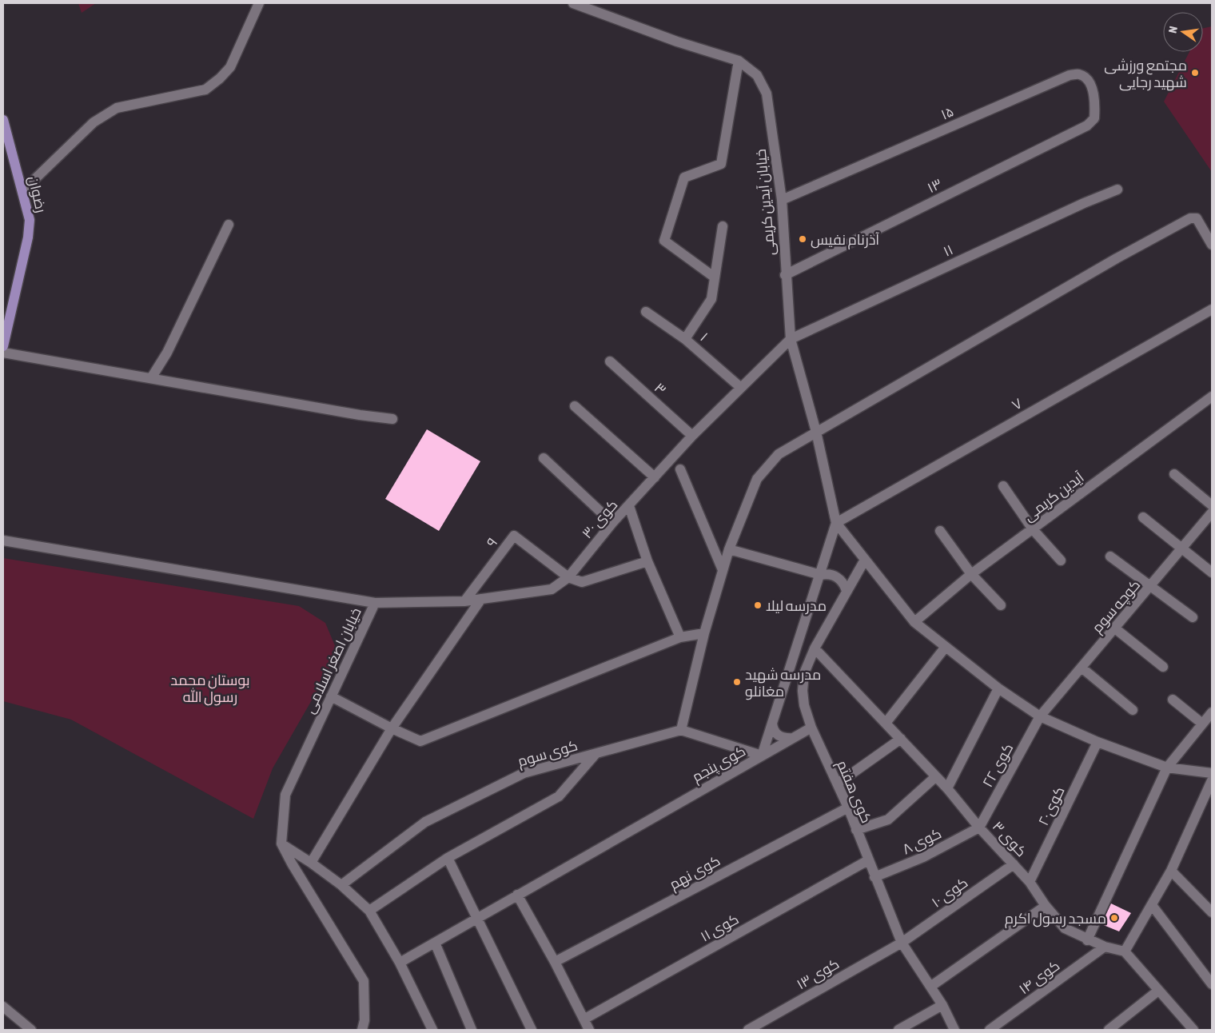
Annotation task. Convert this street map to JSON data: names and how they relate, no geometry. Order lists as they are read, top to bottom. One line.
{"streets":{"main road":["رضوان"],"street":["۱۵","۱۳","خیابان آیدین کریمی","۱۱","۱","۳","۷","آیدین کریمی","کوی ۳۰","۹","کوچه سوم","خیابان اصغر اسلامی","کوی سوم","کوی پنجم","کوی ۲۲","کوی هفتم","کوی۲۰","کوی ۳","کوی ۸","کوی نهم","کوی ۱۰","کوی ۱۱","کوی ۱۳","کوی ۱۴"]},"crossings":[["۱۵","۱۳"],["۱۵","خیابان آیدین کریمی"],["۱۳","خیابان آیدین کریمی"],["خیابان آیدین کریمی","۱۱"],["خیابان آیدین کریمی","۷"],["خیابان آیدین کریمی","کوی ۳۰"],["خیابان آیدین کریمی","کوی پنجم"],["۱۱","کوی ۳۰"],["۱","کوی ۳۰"],["۳","کوی ۳۰"],["۷","کوی پنجم"],["کوی ۳۰","۹"],["کوی ۳۰","خیابان اصغر اسلامی"],["کوچه سوم","کوی ۲۲"],["کوی ۲۲","کوی ۳"],["کوی ۲۲","کوی ۸"],["کوی هفتم","کوی ۳"],["کوی هفتم","کوی ۸"],["کوی هفتم","کوی نهم"],["کوی هفتم","کوی ۱۰"],["کوی هفتم","کوی ۱۱"],["کوی هفتم","کوی ۱۳"],["کوی۲۰","کوی ۳"],["کوی ۳","کوی ۸"],["کوی ۳","کوی ۱۰"],["کوی ۳","کوی ۱۴"],["کوی ۱۰","کوی ۱۳"]],"parks":["بوستان محمد رسول الله"],"places":["مجتمع ورزشی شهید رجایی","آذرنام نفیس","مدرسه لیلا","مدرسه شهید مغانلو","مسجد رسول اکرم"],"north":"left"}
